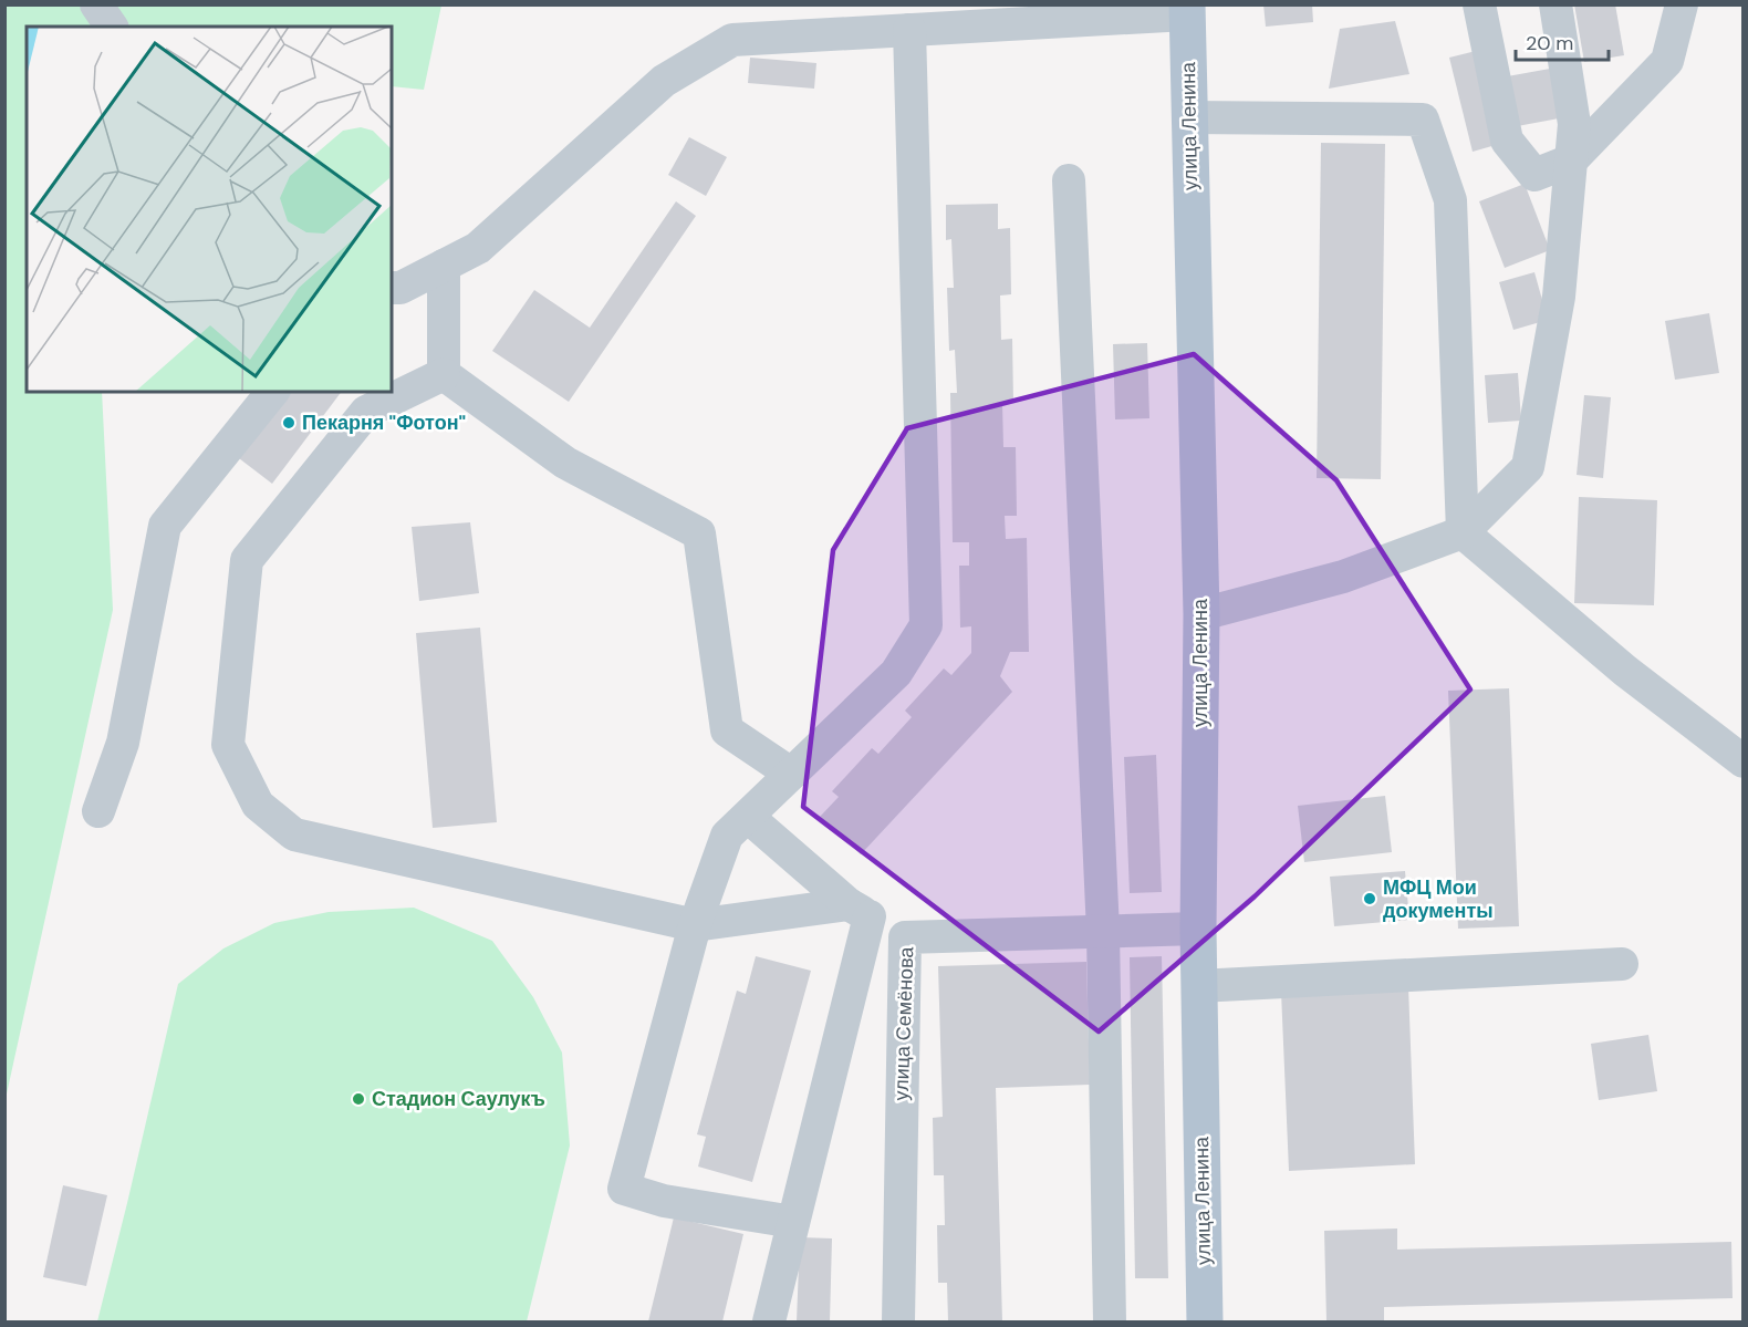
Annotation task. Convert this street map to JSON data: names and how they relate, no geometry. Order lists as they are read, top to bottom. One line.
{"streets":{"main road":["улица Ленина"],"street":["улица Семёнова"]},"crossings":[["улица Ленина","улица Семёнова"]],"places":["Пекарня \"Фотон\"","МФЦ Мои документы","Стадион Саулукъ"],"scale_bar":"20 m"}
